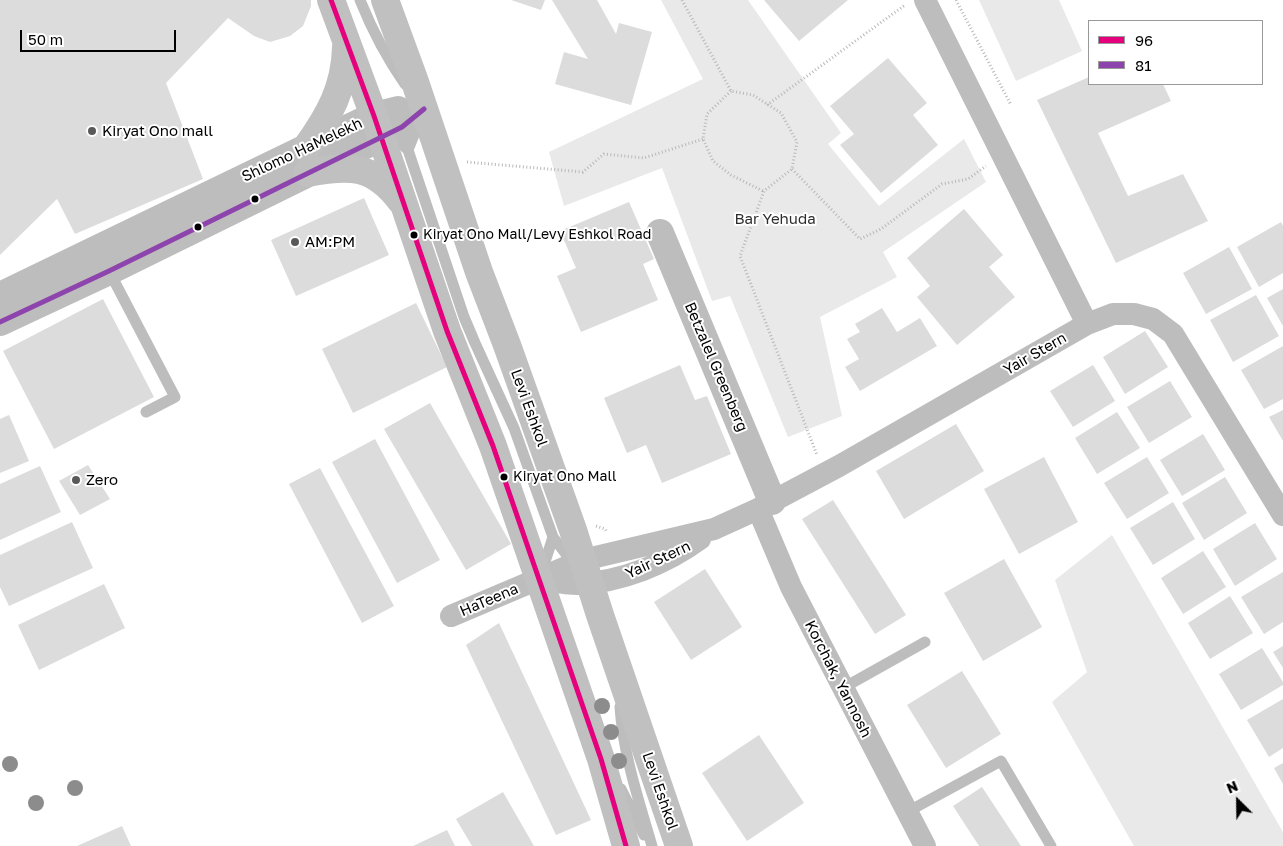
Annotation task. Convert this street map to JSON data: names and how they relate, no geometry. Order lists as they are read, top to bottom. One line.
{"streets":{"main road":["Levi Eshkol"],"street":["Shlomo HaMelekh","Yair Stern","Betzalel Greenberg","HaTeena","Korchak, Yannosh"]},"crossings":[["Shlomo HaMelekh","Levi Eshkol"],["Yair Stern","Betzalel Greenberg"],["Yair Stern","Levi Eshkol"],["Yair Stern","HaTeena"],["Yair Stern","Korchak, Yannosh"],["Betzalel Greenberg","Korchak, Yannosh"]],"parks":["Bar Yehuda"],"places":["Kiryat Ono mall","Kiryat Ono Mall/Levy Eshkol Road","AM:PM","Kiryat Ono Mall","Zero"],"lines":["transit line 96","transit line 81"],"legend":["96","81"],"scale_bar":"50 m","north":"top left"}
